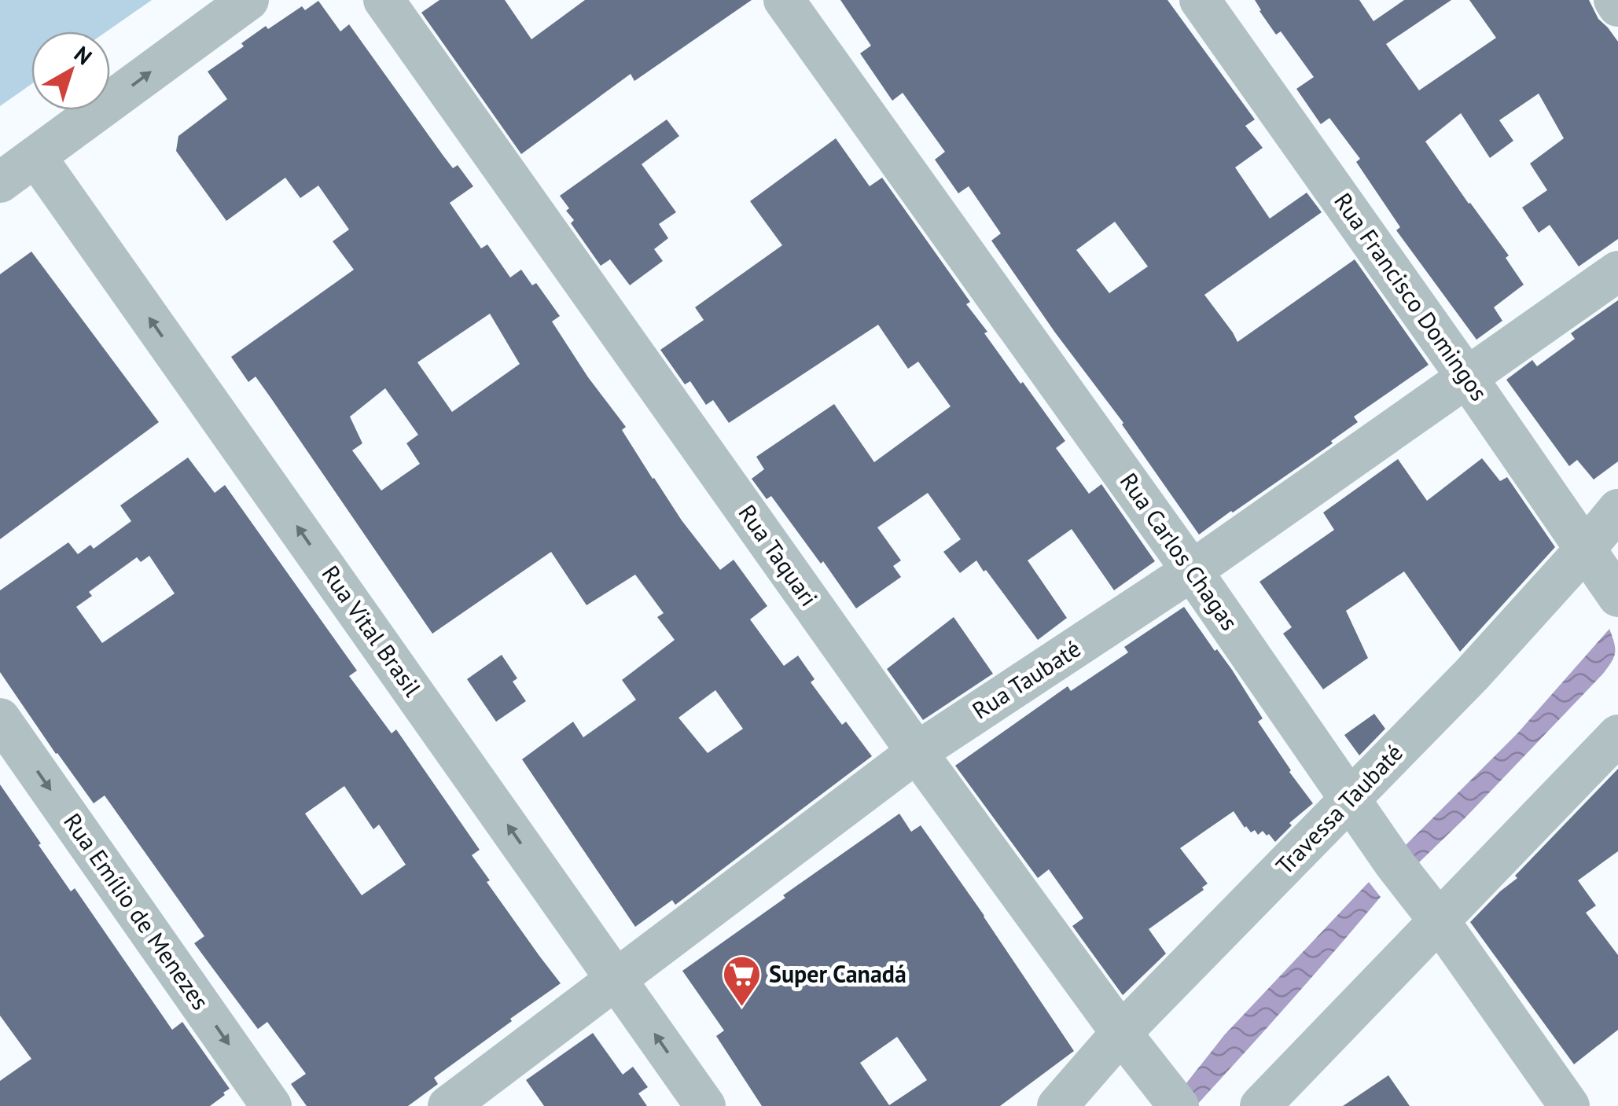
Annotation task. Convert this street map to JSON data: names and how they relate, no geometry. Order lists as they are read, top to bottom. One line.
{"streets":{"street":["Rua Francisco Domingos","Rua Carlos Chagas","Rua Taquari","Rua Vital Brasil","Rua Taubaté","Travessa Taubaté","Rua Emílio de Menezes"]},"crossings":[["Rua Francisco Domingos","Rua Taubaté"],["Rua Francisco Domingos","Travessa Taubaté"],["Rua Carlos Chagas","Rua Taubaté"],["Rua Carlos Chagas","Travessa Taubaté"],["Rua Taquari","Rua Taubaté"],["Rua Taquari","Travessa Taubaté"],["Rua Vital Brasil","Rua Taubaté"]],"one_way":["Rua Vital Brasil","Rua Emílio de Menezes"],"places":{"supermarket":["Super Canadá"]},"north":"top right"}
